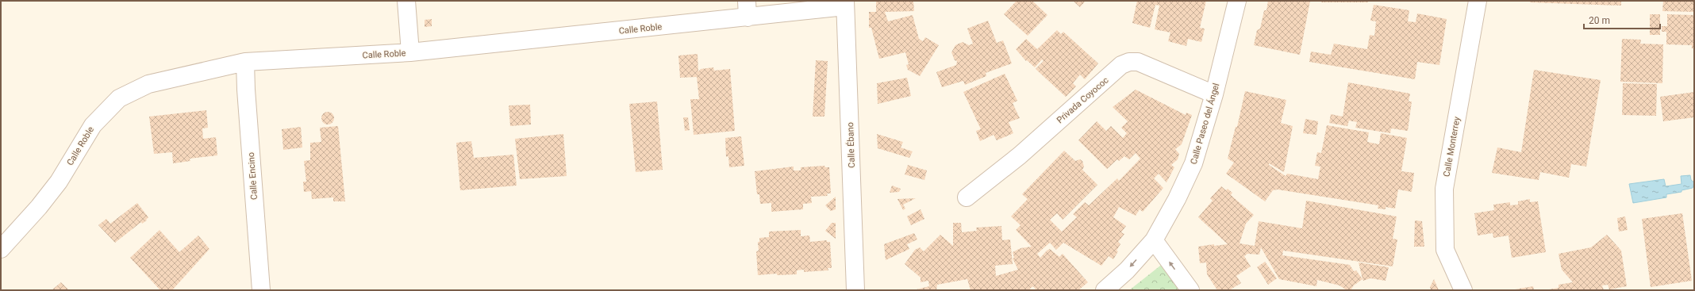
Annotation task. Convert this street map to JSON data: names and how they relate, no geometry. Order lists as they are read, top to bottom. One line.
{"streets":{"street":["Calle Roble","Privada Coyococ","Calle Paseo del Ángel","Calle Ébano","Calle Monterrey","Calle Encino"]},"crossings":[["Calle Roble","Calle Ébano"],["Calle Roble","Calle Encino"],["Privada Coyococ","Calle Paseo del Ángel"]],"scale_bar":"20 m"}
